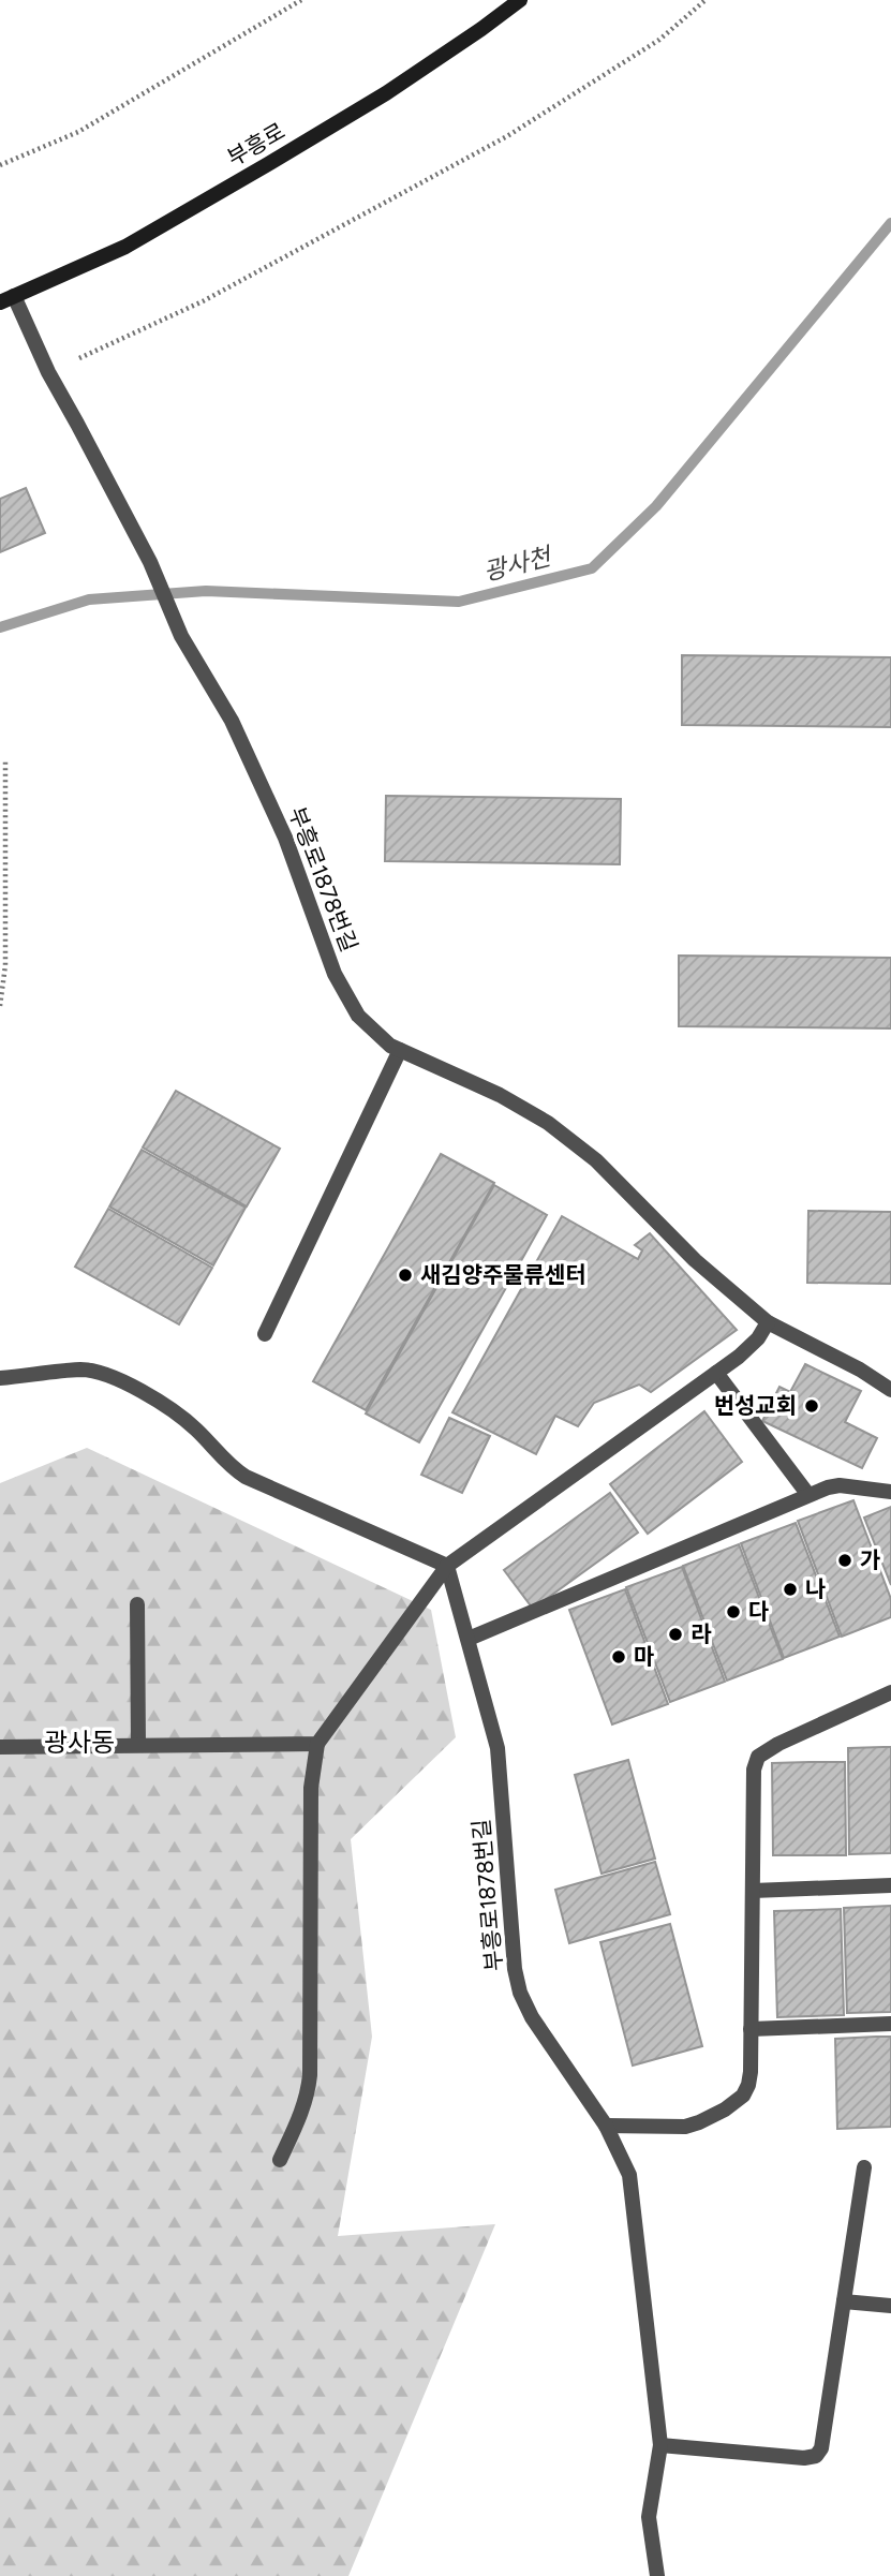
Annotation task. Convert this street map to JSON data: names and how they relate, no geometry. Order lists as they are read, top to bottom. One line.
{"streets":{"main road":["부흥로"],"street":["부흥로1878번길"]},"crossings":[["부흥로","부흥로1878번길"]],"districts":["광사동"],"water":["광사천"],"places":["새김양주물류센터","번성교회","가","나","다","라","마"]}
